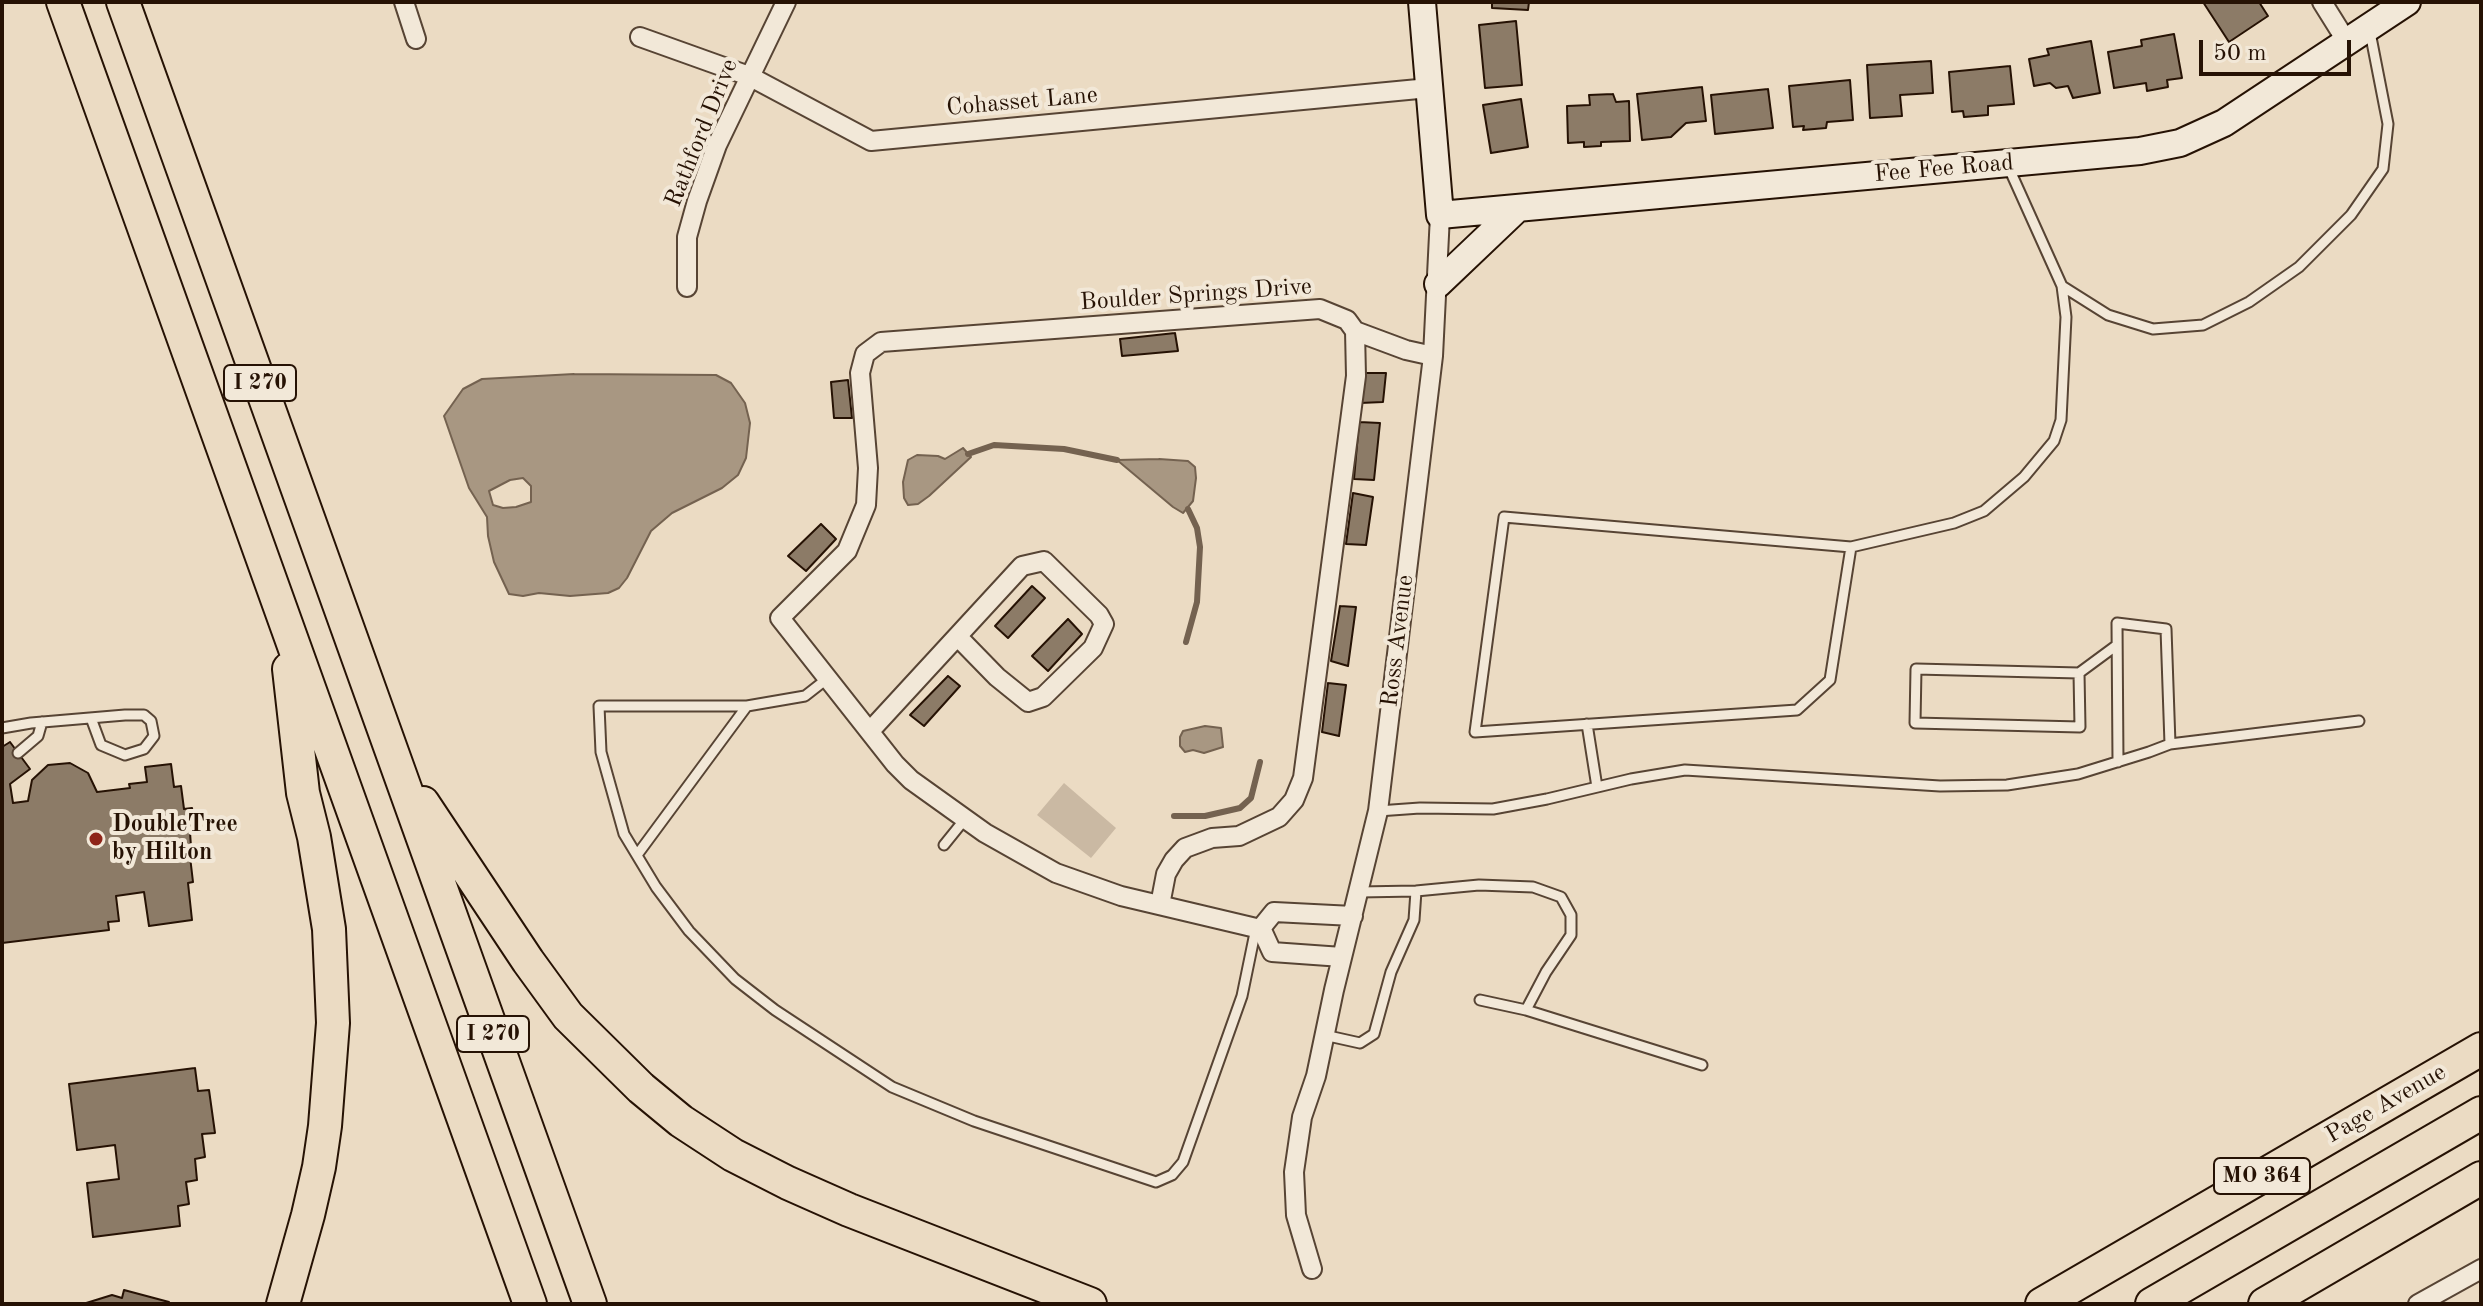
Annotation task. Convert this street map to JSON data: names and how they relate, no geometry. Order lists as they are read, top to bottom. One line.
{"streets":{"highway":["I 270","Page Avenue","MO 364"],"street":["Cohasset Lane","Rathford Drive","Fee Fee Road","Boulder Springs Drive","Ross Avenue"]},"crossings":[["Cohasset Lane","Rathford Drive"],["Cohasset Lane","Ross Avenue"],["Fee Fee Road","Ross Avenue"],["Boulder Springs Drive","Ross Avenue"]],"places":["DoubleTree by Hilton"],"scale_bar":"50 m"}
